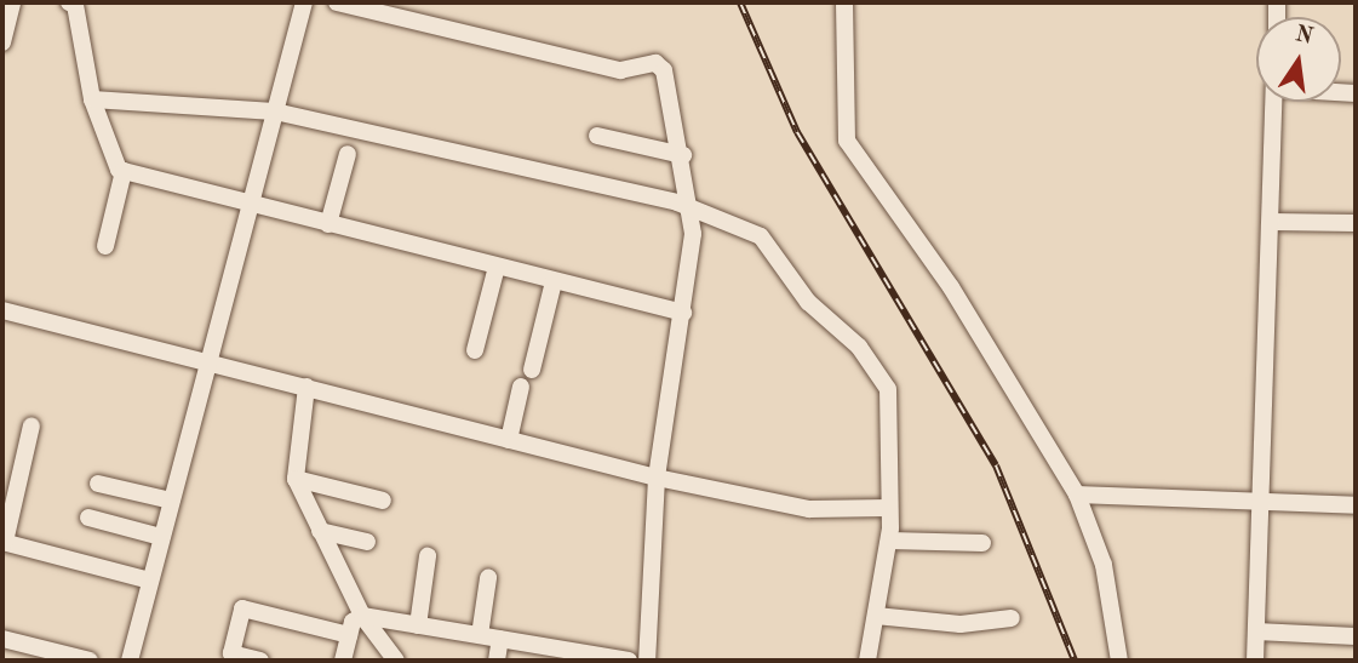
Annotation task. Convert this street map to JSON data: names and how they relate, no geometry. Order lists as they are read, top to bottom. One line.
{"north":"top"}
